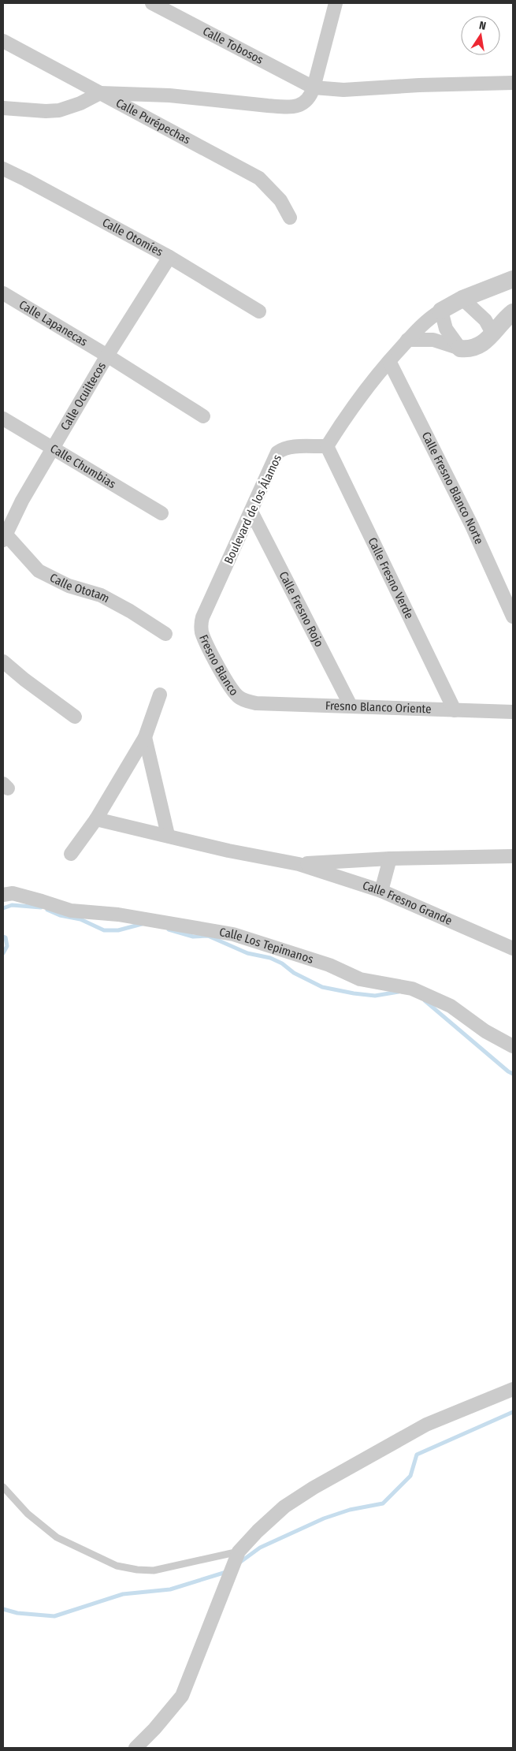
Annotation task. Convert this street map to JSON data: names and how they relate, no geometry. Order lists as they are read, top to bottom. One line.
{"streets":{"street":["Calle Tobosos","Calle Purépechas","Calle Otomíes","Calle Lapanecas","Calle Ocuiltecos","Calle Chumbias","Calle Fresno Blanco Norte","Boulevard de los Álamos","Calle Fresno Verde","Calle Ototam","Calle Fresno Rojo","Fresno Blanco","Fresno Blanco Oriente","Calle Fresno Grande","Calle Los Tepimanos"]},"crossings":[["Calle Otomíes","Calle Ocuiltecos"],["Calle Lapanecas","Calle Ocuiltecos"],["Calle Ocuiltecos","Calle Chumbias"],["Calle Ocuiltecos","Calle Ototam"],["Boulevard de los Álamos","Calle Fresno Verde"],["Boulevard de los Álamos","Calle Fresno Rojo"],["Boulevard de los Álamos","Fresno Blanco"],["Calle Fresno Verde","Fresno Blanco Oriente"],["Calle Fresno Rojo","Fresno Blanco Oriente"],["Fresno Blanco","Fresno Blanco Oriente"]],"north":"top"}
